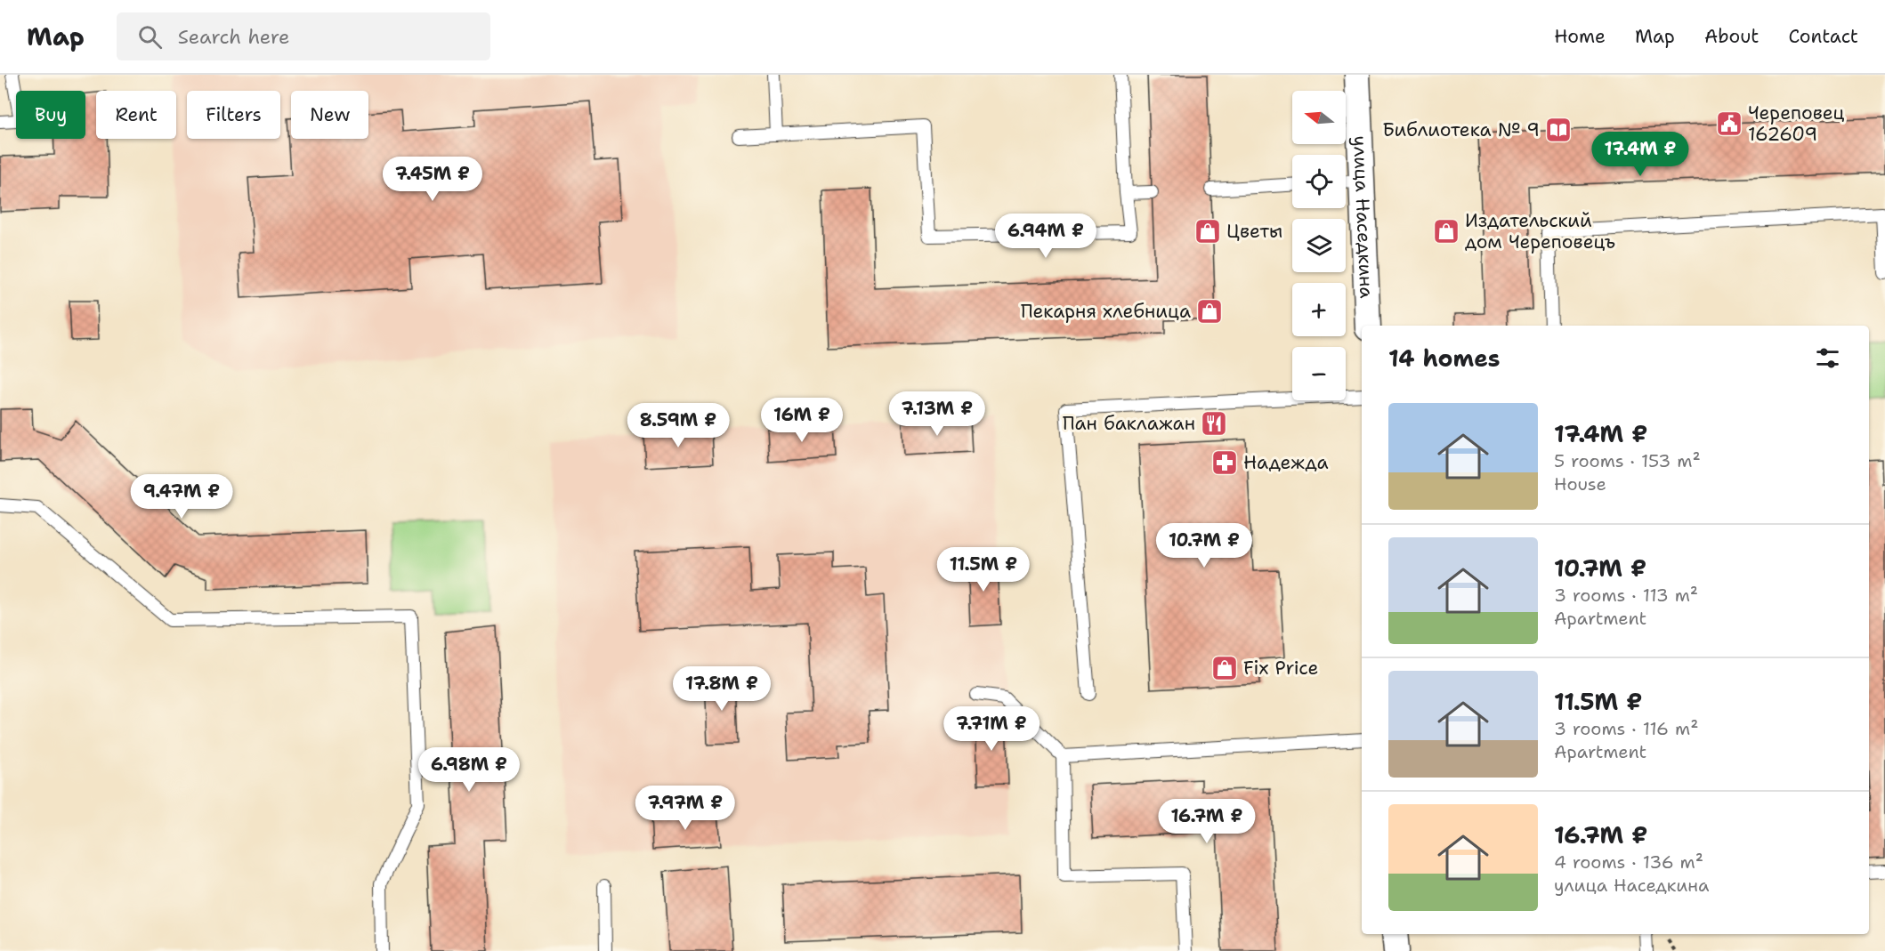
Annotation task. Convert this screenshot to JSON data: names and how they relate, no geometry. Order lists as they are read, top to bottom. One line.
{"streets":{"street":["улица Наседкина"]},"places":{"public building":["Череповец 162609"],"library":["Библиотека № 9"],"shop":["Цветы","Издательский дом Череповецъ","Пекарня хлебница","Fix Price"],"restaurant":["Пан баклажан"],"pharmacy":["Надежда"]},"north":"left","page":{"header":"Map","search":"Search here","nav":["Home","Map","About","Contact"],"map_buttons":["+","−"],"chip":["Buy","Rent","Filters","New"],"price":["17.4M ₽","7.45M ₽","6.94M ₽","7.13M ₽","16M ₽","8.59M ₽","9.47M ₽","10.7M ₽","11.5M ₽","17.8M ₽","7.71M ₽","6.98M ₽","7.97M ₽","16.7M ₽"],"heading":"14 homes","list":[{"name":"17.4M ₽","note":"5 rooms · 153 m² · House"},{"name":"10.7M ₽","note":"3 rooms · 113 m² · Apartment"},{"name":"11.5M ₽","note":"3 rooms · 116 m² · Apartment"},{"name":"16.7M ₽","note":"4 rooms · 136 m² · улица Наседкина"}]}}
